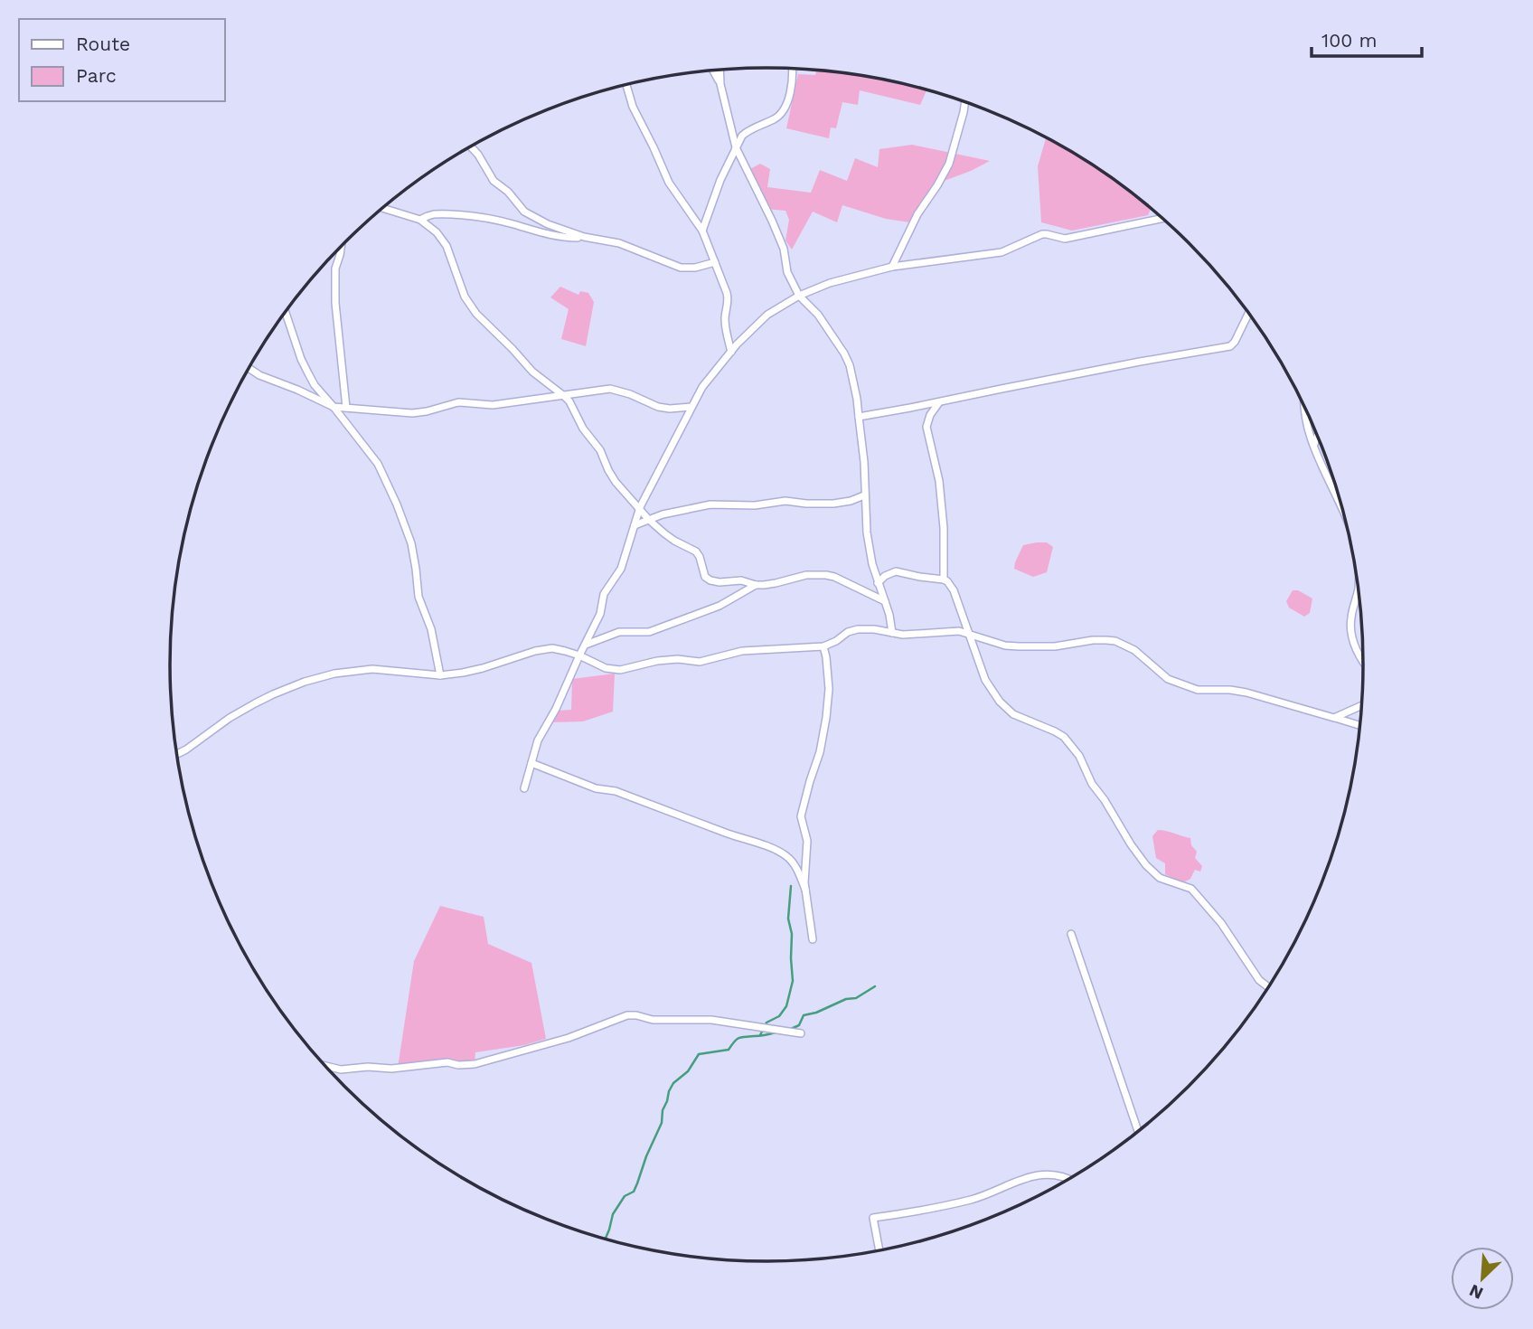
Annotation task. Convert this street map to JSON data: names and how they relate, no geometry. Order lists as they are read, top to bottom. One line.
{"legend":["Route","Parc"],"scale_bar":"100 m","north":"bottom left"}
